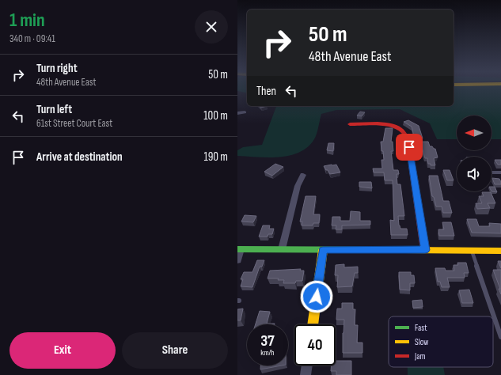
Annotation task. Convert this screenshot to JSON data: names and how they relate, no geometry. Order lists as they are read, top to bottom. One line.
{"legend":["Fast","Slow","Jam"],"north":"left","page":{"heading":["1 min","340 m · 09:41"],"turn":["50 m","48th Avenue East"],"list":[{"name":"Turn right","note":"48th Avenue East","value":"50 m"},{"name":"Turn left","note":"61st Street Court East","value":"100 m"},{"name":"Arrive at destination","value":"190 m"}],"then":"Then","speed":"37 km/h","limit":"40","buttons":["Exit","Share"]}}
